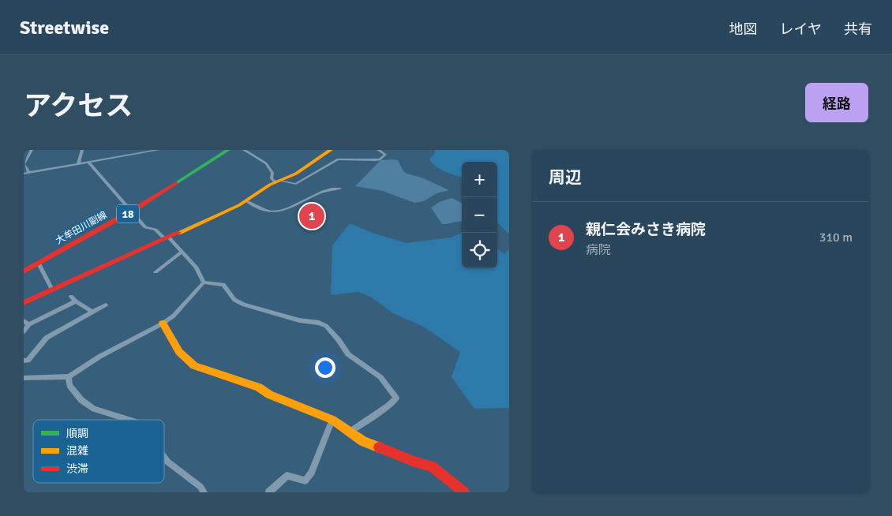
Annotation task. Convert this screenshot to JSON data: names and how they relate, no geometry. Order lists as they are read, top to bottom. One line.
{"streets":{"street":["18","大牟田川副線"]},"legend":["順調","混雑","渋滞"],"page":{"header":"Streetwise","nav":["地図","レイヤ","共有"],"title":"アクセス","buttons":"経路","heading":"周辺","map_buttons":["+","−"],"list":[{"mark":"1","name":"親仁会みさき病院","note":"病院","value":"310 m"}],"pins":"1"}}
